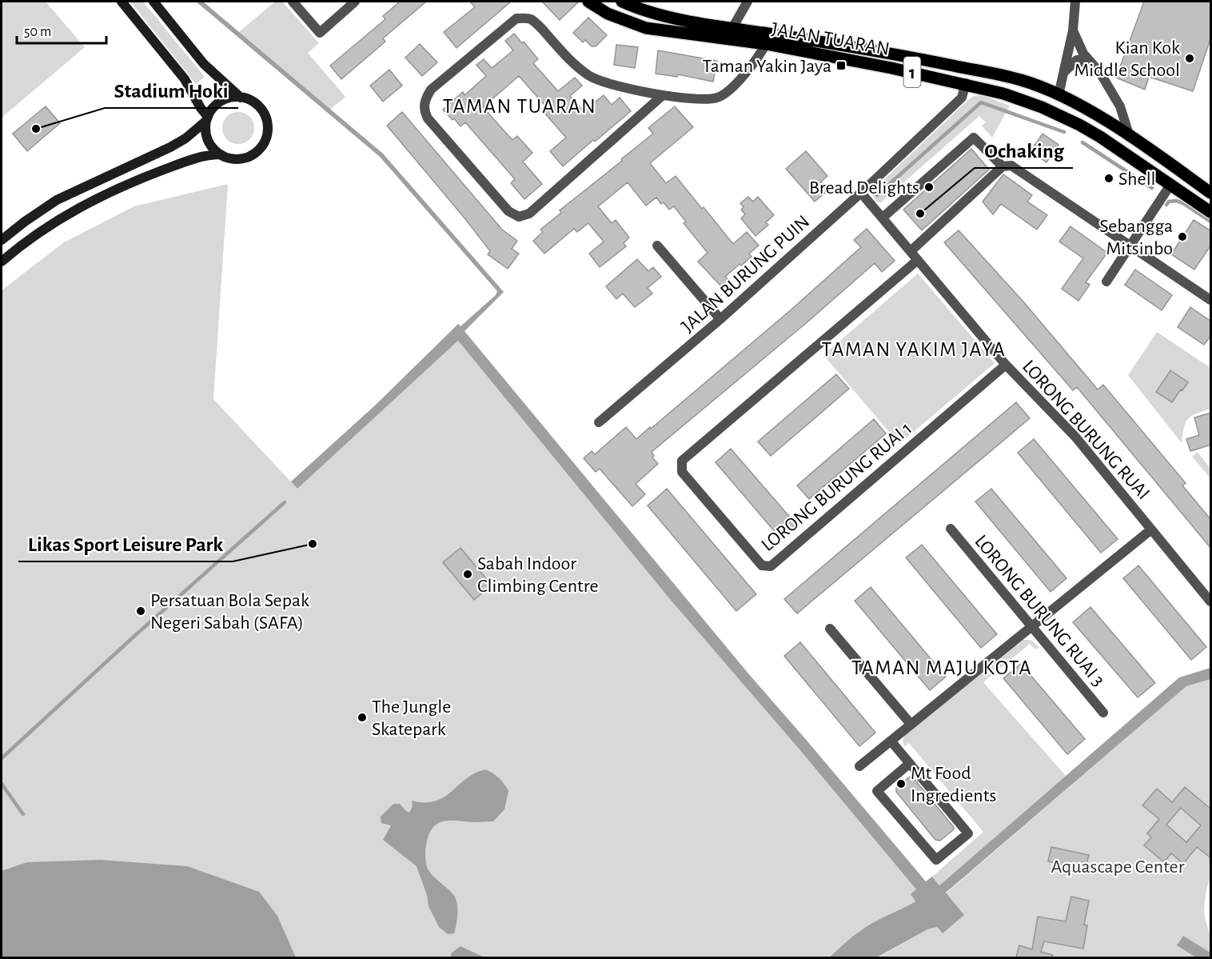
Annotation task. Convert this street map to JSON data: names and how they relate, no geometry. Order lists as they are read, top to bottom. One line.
{"streets":{"main road":["JALAN TUARAN","1"],"street":["JALAN BURUNG PUIN","LORONG BURUNG RUAI","LORONG BURUNG RUAI 1","LORONG BURUNG RUAI 3"]},"crossings":[["JALAN TUARAN","JALAN BURUNG PUIN"],["JALAN BURUNG PUIN","LORONG BURUNG RUAI"],["LORONG BURUNG RUAI","LORONG BURUNG RUAI 1"]],"districts":["TAMAN TUARAN","TAMAN YAKIM JAYA","TAMAN MAJU KOTA"],"parks":["Aquascape Center"],"places":{"other":["Kian Kok Middle School","Stadium Hoki","Shell","Bread Delights","Ochaking","Sebangga Mitsinbo","Likas Sport Leisure Park","Sabah Indoor Climbing Centre","Persatuan Bola Sepak Negeri Sabah (SAFA)","The Jungle Skatepark","Mt Food Ingredients"],"transit":["Taman Yakin Jaya"]},"scale_bar":"50 m"}
